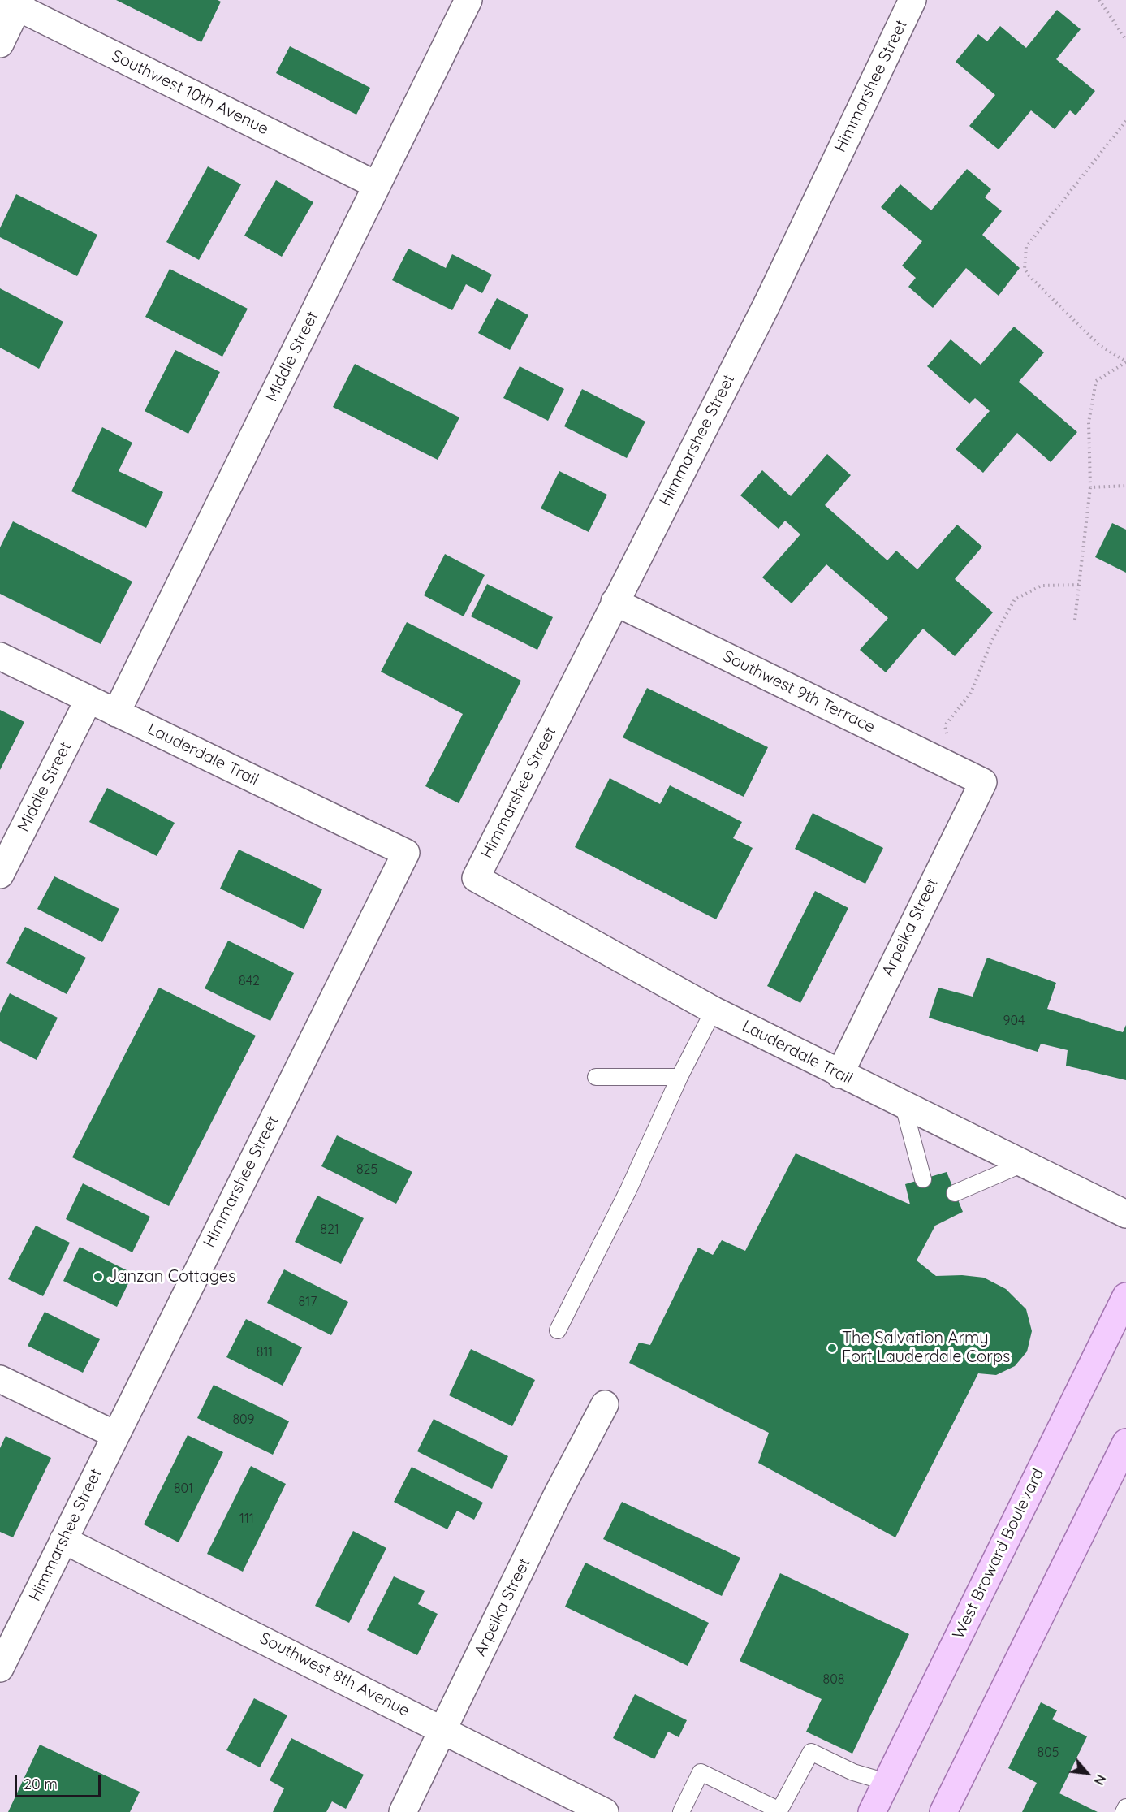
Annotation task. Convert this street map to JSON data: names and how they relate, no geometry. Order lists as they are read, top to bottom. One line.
{"streets":{"main road":["West Broward Boulevard"],"street":["Himmarshee Street","Southwest 10th Avenue","Middle Street","Southwest 9th Terrace","Lauderdale Trail","Arpeika Street","Southwest 8th Avenue"]},"crossings":[["Himmarshee Street","Southwest 9th Terrace"],["Himmarshee Street","Lauderdale Trail"],["Himmarshee Street","Southwest 8th Avenue"],["Southwest 10th Avenue","Middle Street"],["Middle Street","Lauderdale Trail"],["Southwest 9th Terrace","Arpeika Street"],["Lauderdale Trail","Arpeika Street"],["Arpeika Street","Southwest 8th Avenue"]],"places":["Janzan Cottages","The Salvation Army Fort Lauderdale Corps"],"house_numbers":["842","904","825","821","817","811","809","801","111","808","805"],"scale_bar":"20 m","north":"bottom right"}
